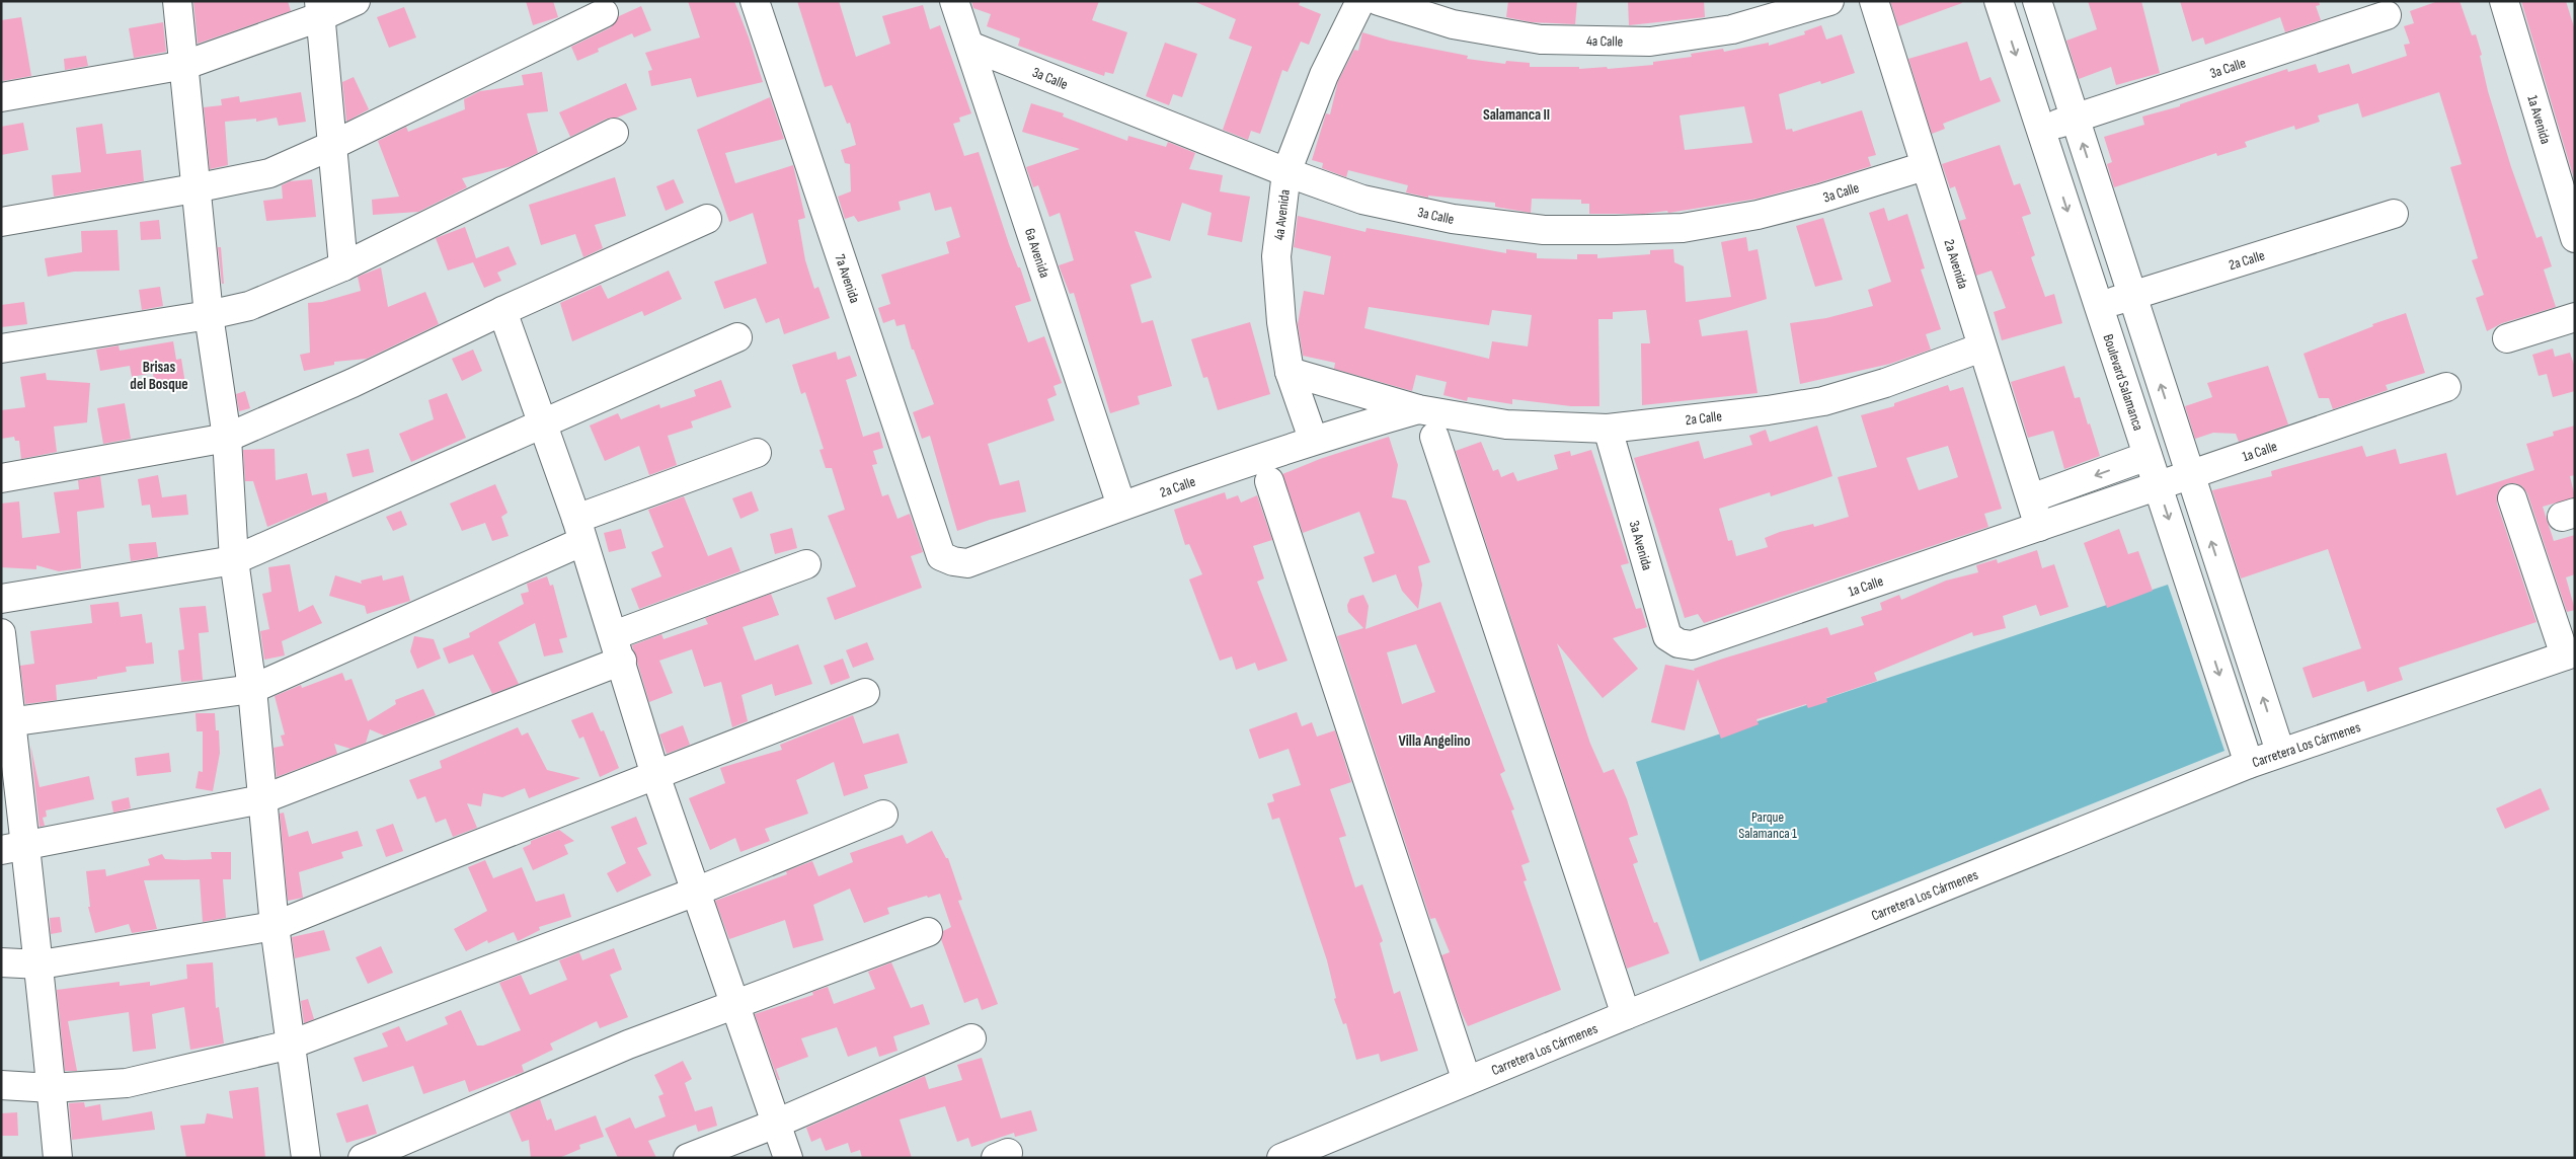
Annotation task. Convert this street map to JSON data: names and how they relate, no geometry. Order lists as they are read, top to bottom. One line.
{"streets":{"street":["4a Calle","3a Calle","1a Avenida","4a Avenida","6a Avenida","2a Calle","2a Avenida","7a Avenida","Boulevard Salamanca","1a Calle","3a Avenida","Carretera Los Cármenes"]},"crossings":[["3a Calle","4a Avenida"],["3a Calle","6a Avenida"],["3a Calle","2a Avenida"],["3a Calle","Boulevard Salamanca"],["4a Avenida","2a Calle"],["6a Avenida","2a Calle"],["2a Calle","2a Avenida"],["2a Calle","7a Avenida"],["2a Calle","Boulevard Salamanca"],["2a Calle","3a Avenida"],["2a Avenida","1a Calle"],["Boulevard Salamanca","1a Calle"],["Boulevard Salamanca","Carretera Los Cármenes"],["1a Calle","3a Avenida"]],"districts":["Salamanca II","Brisas del Bosque","Villa Angelino"],"parks":["Parque Salamanca 1"]}
